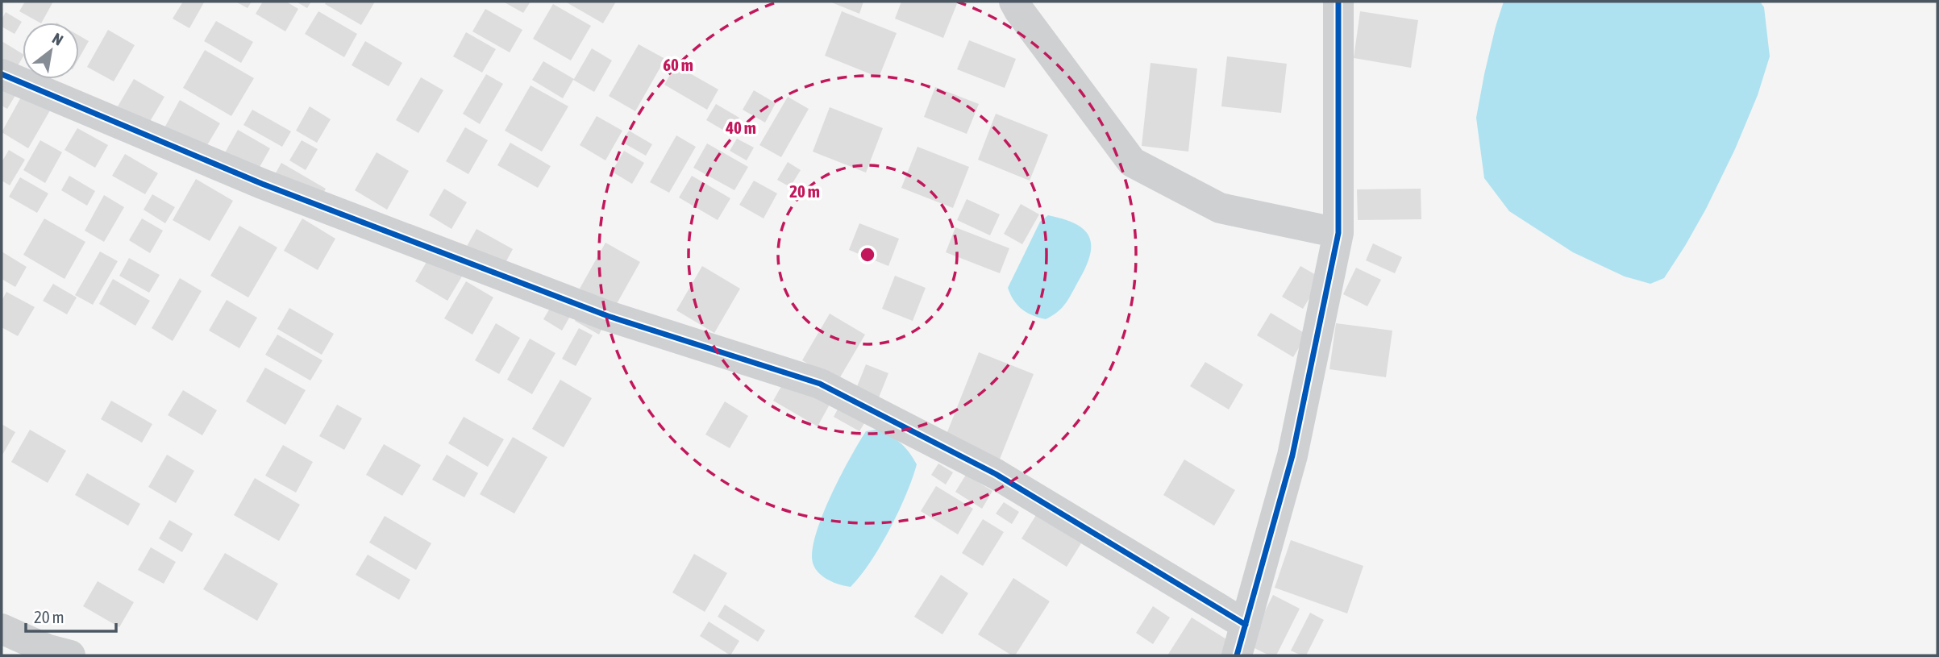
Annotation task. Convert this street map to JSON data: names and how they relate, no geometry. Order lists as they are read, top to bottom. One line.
{"scale_bar":"20 m","north":"top right","rings":["60 m","40 m","20 m"]}
